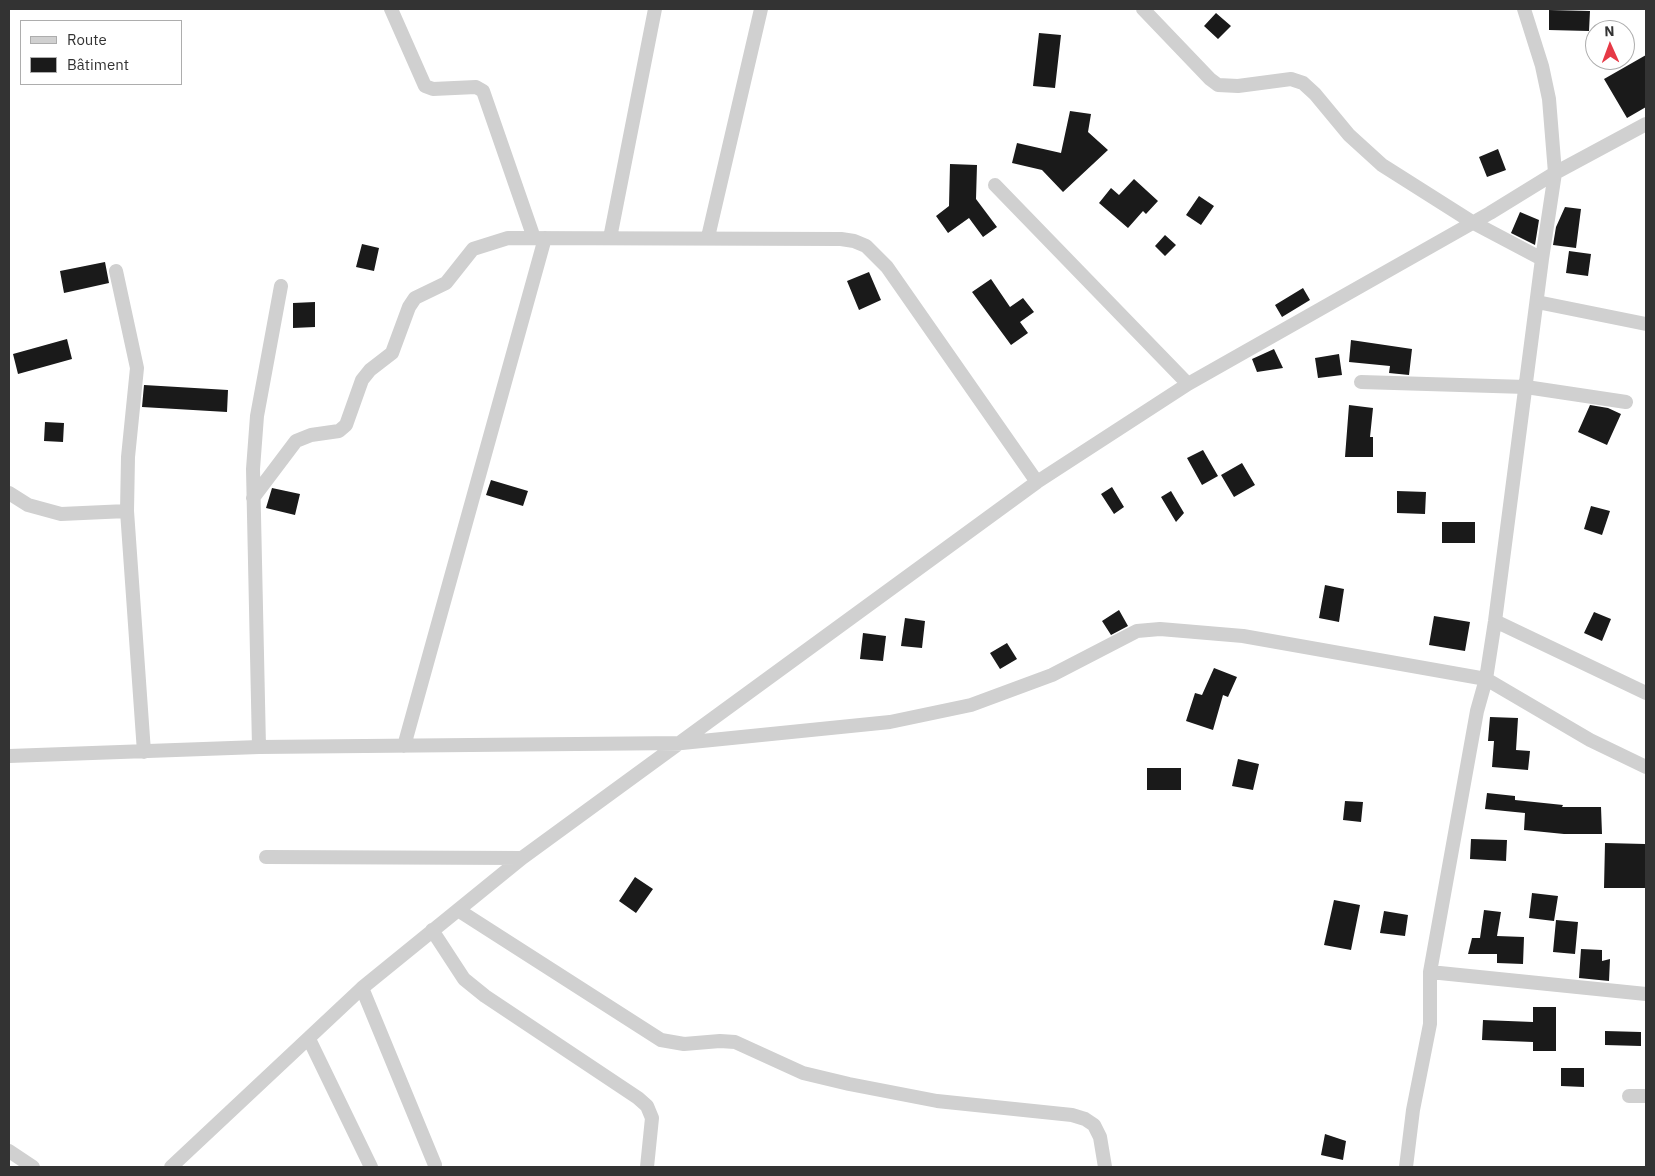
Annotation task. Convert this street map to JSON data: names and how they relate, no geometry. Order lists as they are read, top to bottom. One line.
{"legend":["Route","Bâtiment"],"north":"top"}
